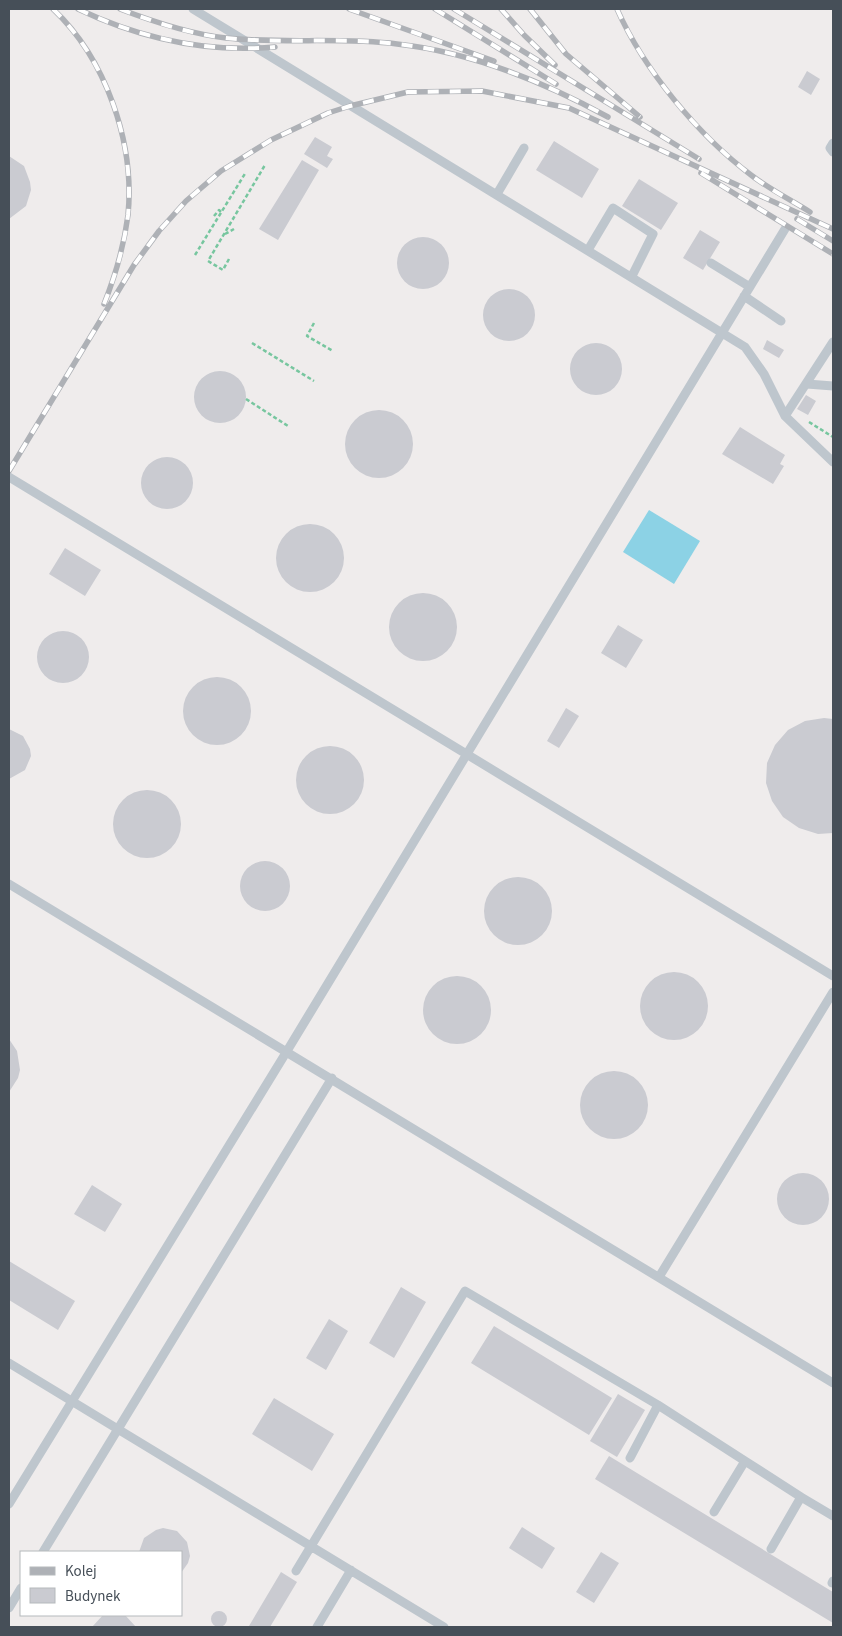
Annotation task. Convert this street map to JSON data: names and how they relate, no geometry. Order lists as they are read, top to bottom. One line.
{"legend":["Kolej","Budynek"]}
